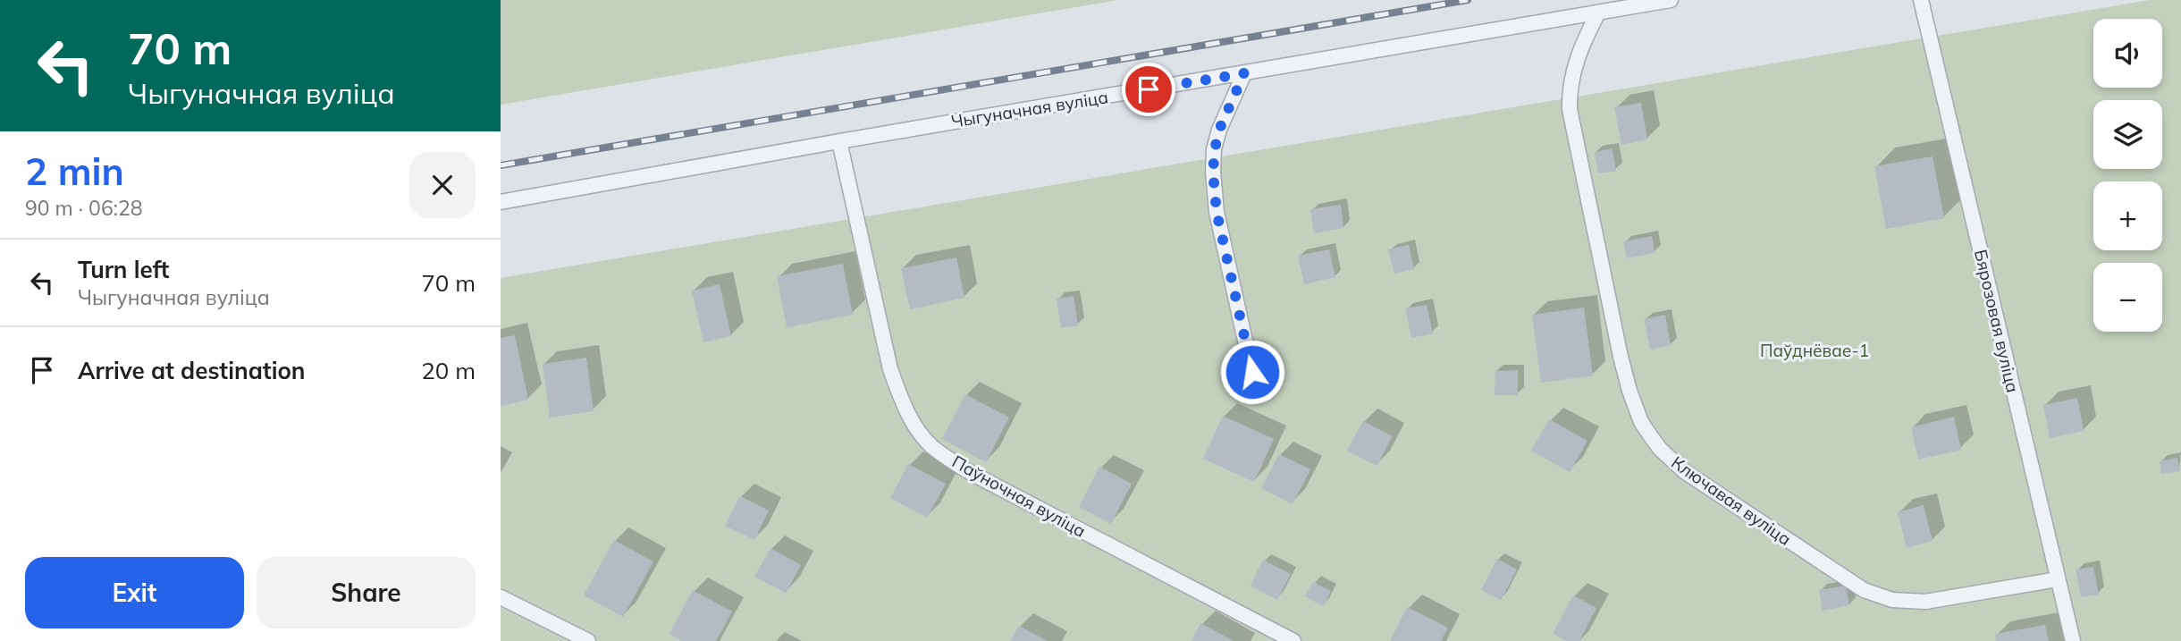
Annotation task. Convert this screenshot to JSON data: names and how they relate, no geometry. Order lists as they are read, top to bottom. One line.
{"streets":{"lane":["Чыгуначная вуліца","Бярозовая вуліца","Паўночная вуліца","Ключавая вуліца"]},"crossings":[["Чыгуначная вуліца","Паўночная вуліца"],["Чыгуначная вуліца","Ключавая вуліца"],["Бярозовая вуліца","Ключавая вуліца"]],"parks":["Паўднёвае-1"],"page":{"turn":["70 m","Чыгуначная вуліца"],"map_buttons":["+","−"],"heading":["2 min","90 m · 06:28"],"list":[{"name":"Turn left","note":"Чыгуначная вуліца","value":"70 m"},{"name":"Arrive at destination","value":"20 m"}],"buttons":["Exit","Share"]}}
